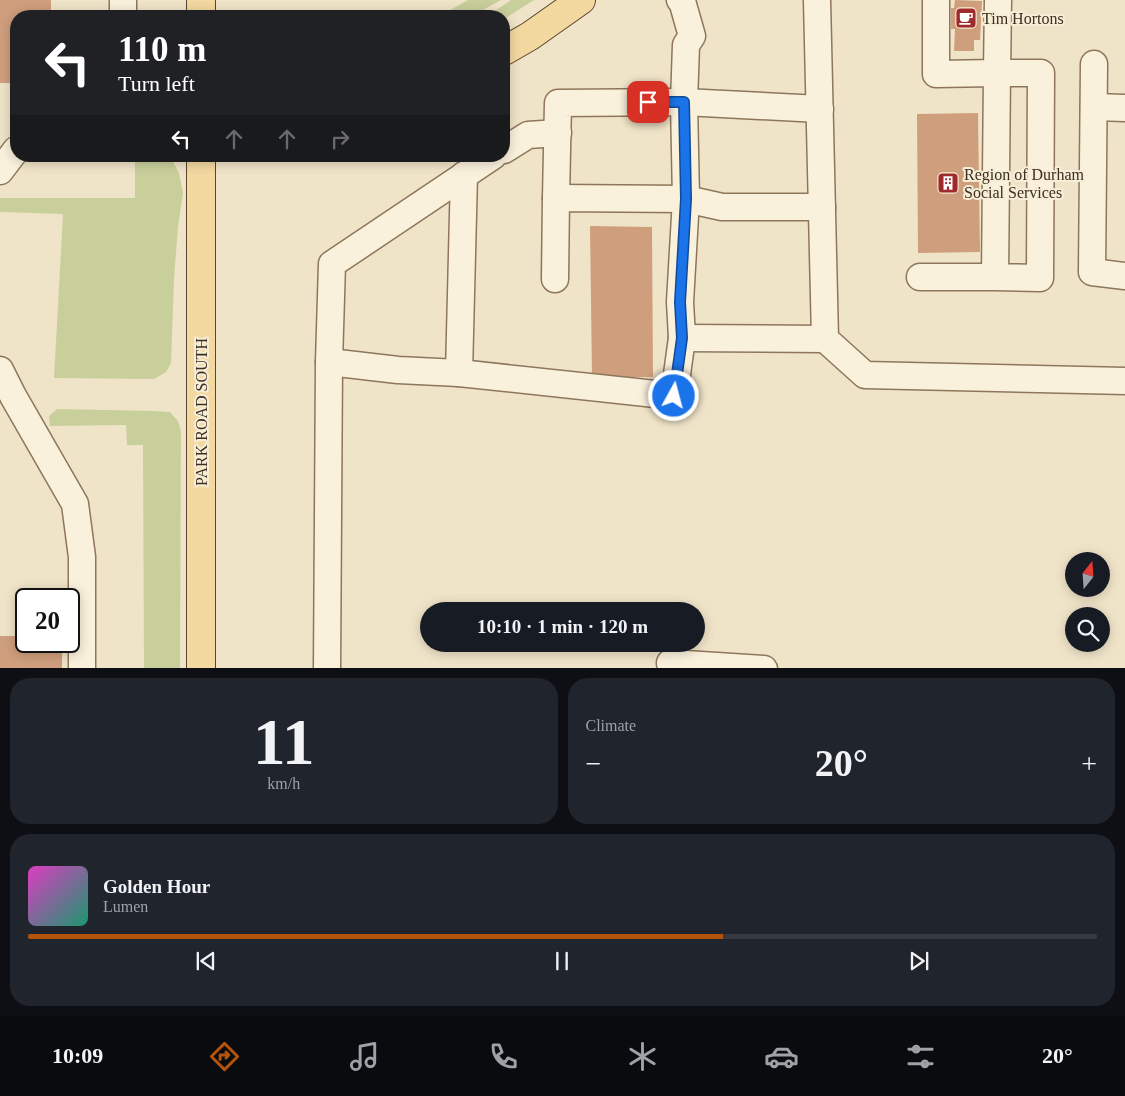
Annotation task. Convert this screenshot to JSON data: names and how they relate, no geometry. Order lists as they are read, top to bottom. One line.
{"streets":{"main road":["PARK ROAD SOUTH"]},"places":{"cafe":["Tim Hortons"],"building":["Region of Durham Social Services"]},"north":"top","page":{"turn":["110 m","Turn left"],"limit":"20","trip":"10:10 · 1 min · 120 m","tile":[["11","km/h"],"Climate"],"heat":["−","20°","+"],"song":["Golden Hour","Lumen"],"tabs":["10:09","20°"]}}
